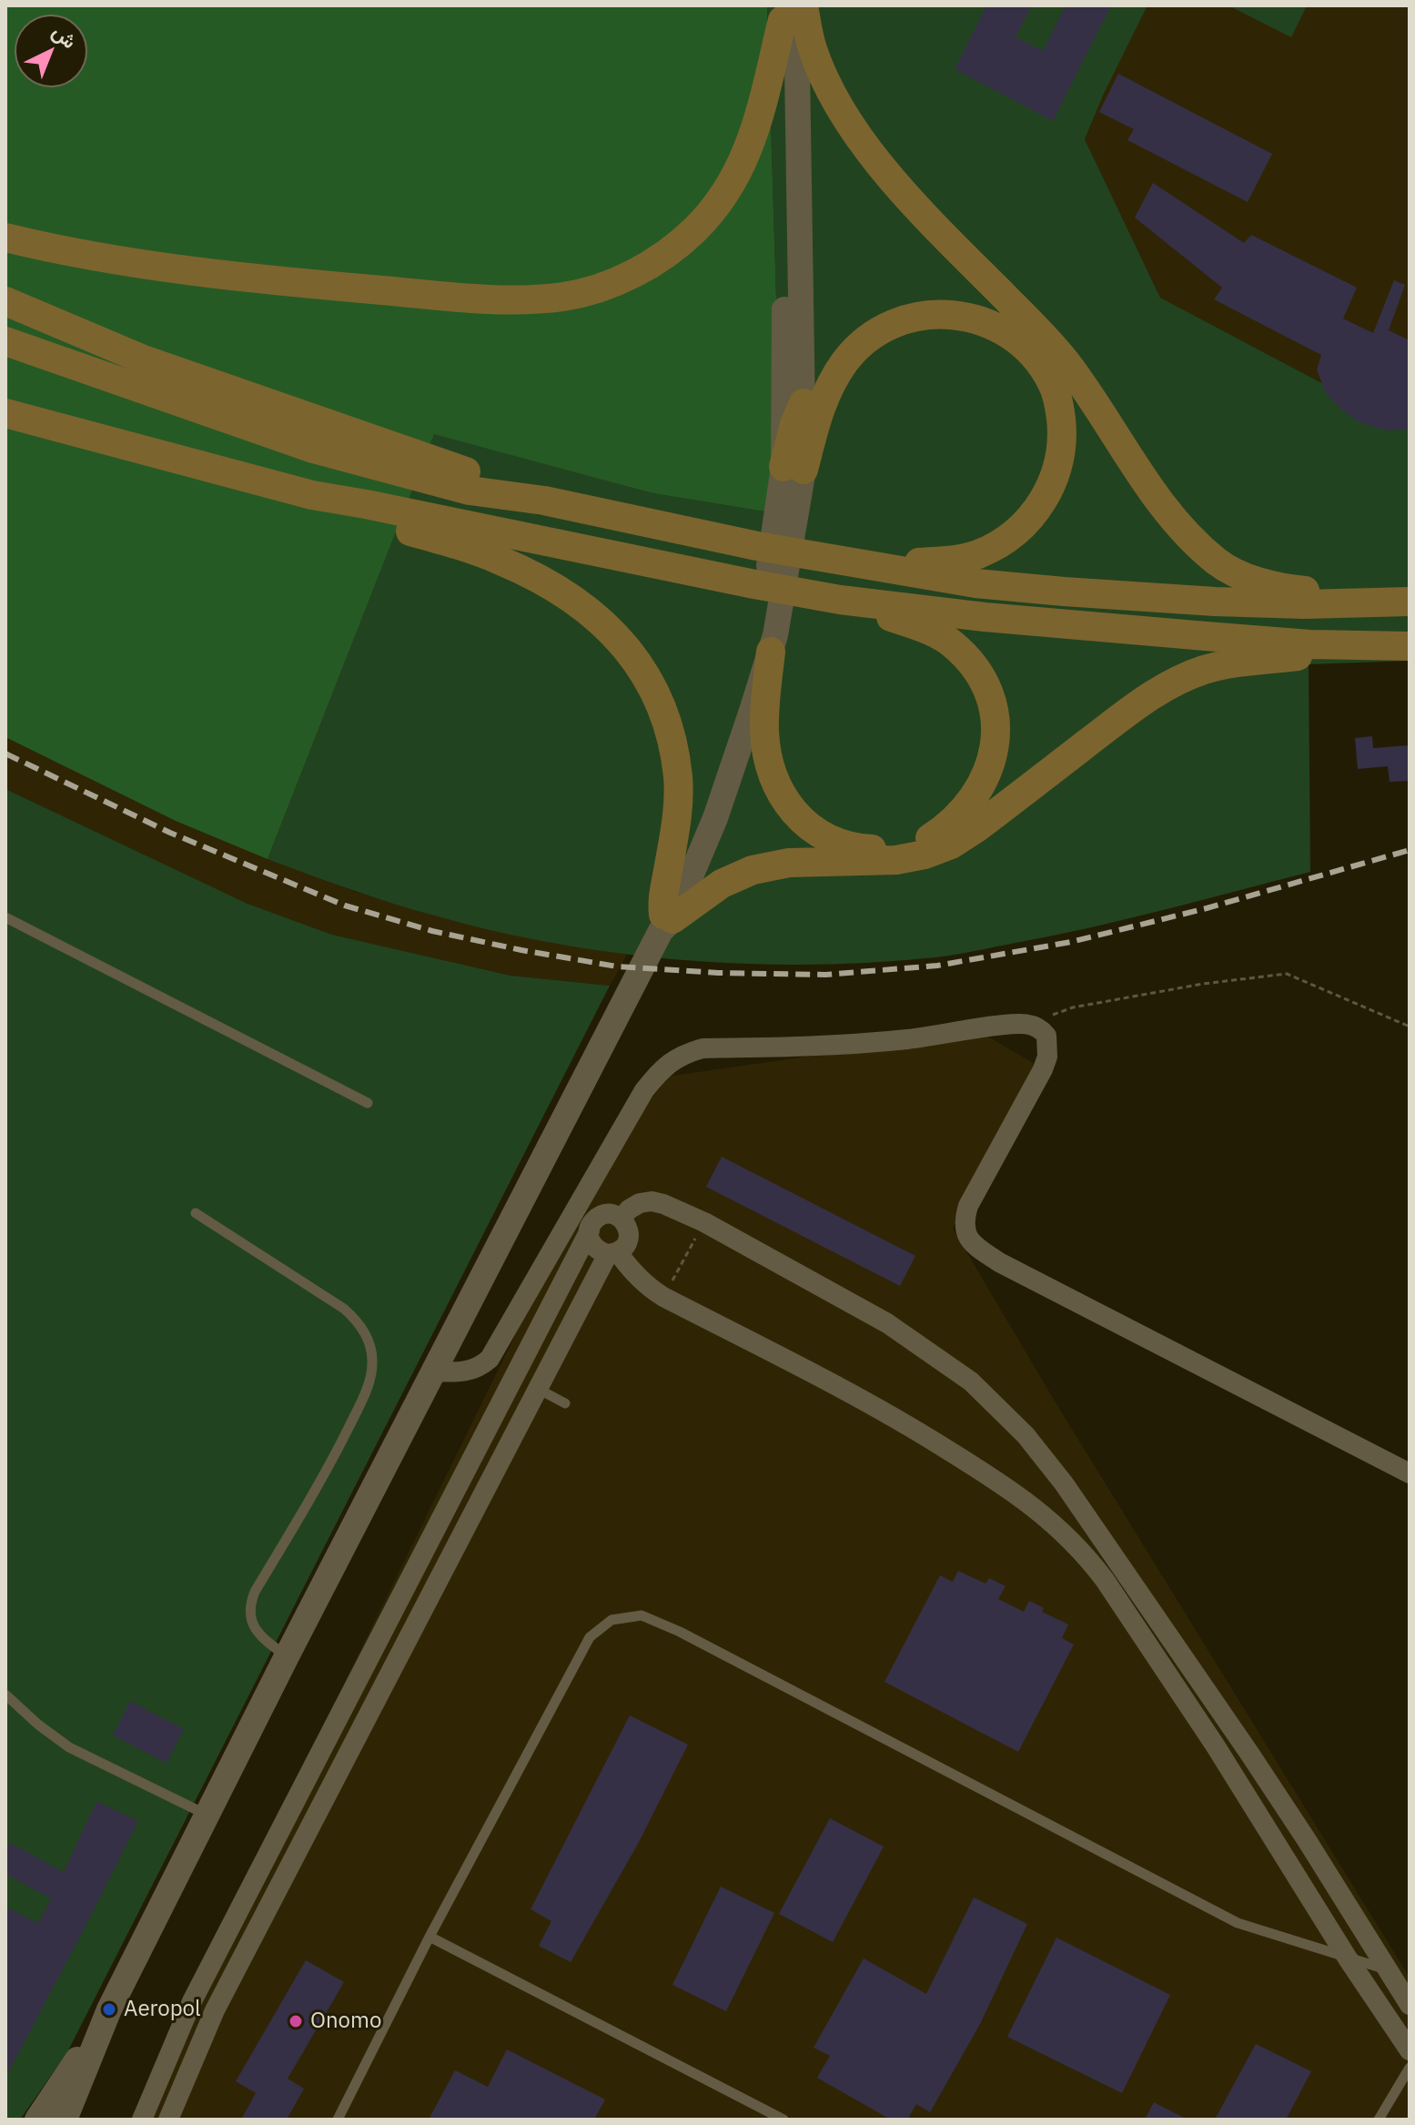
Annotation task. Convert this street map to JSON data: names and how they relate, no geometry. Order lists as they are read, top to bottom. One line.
{"places":["Aeropol","Onomo"],"north":"top right"}
